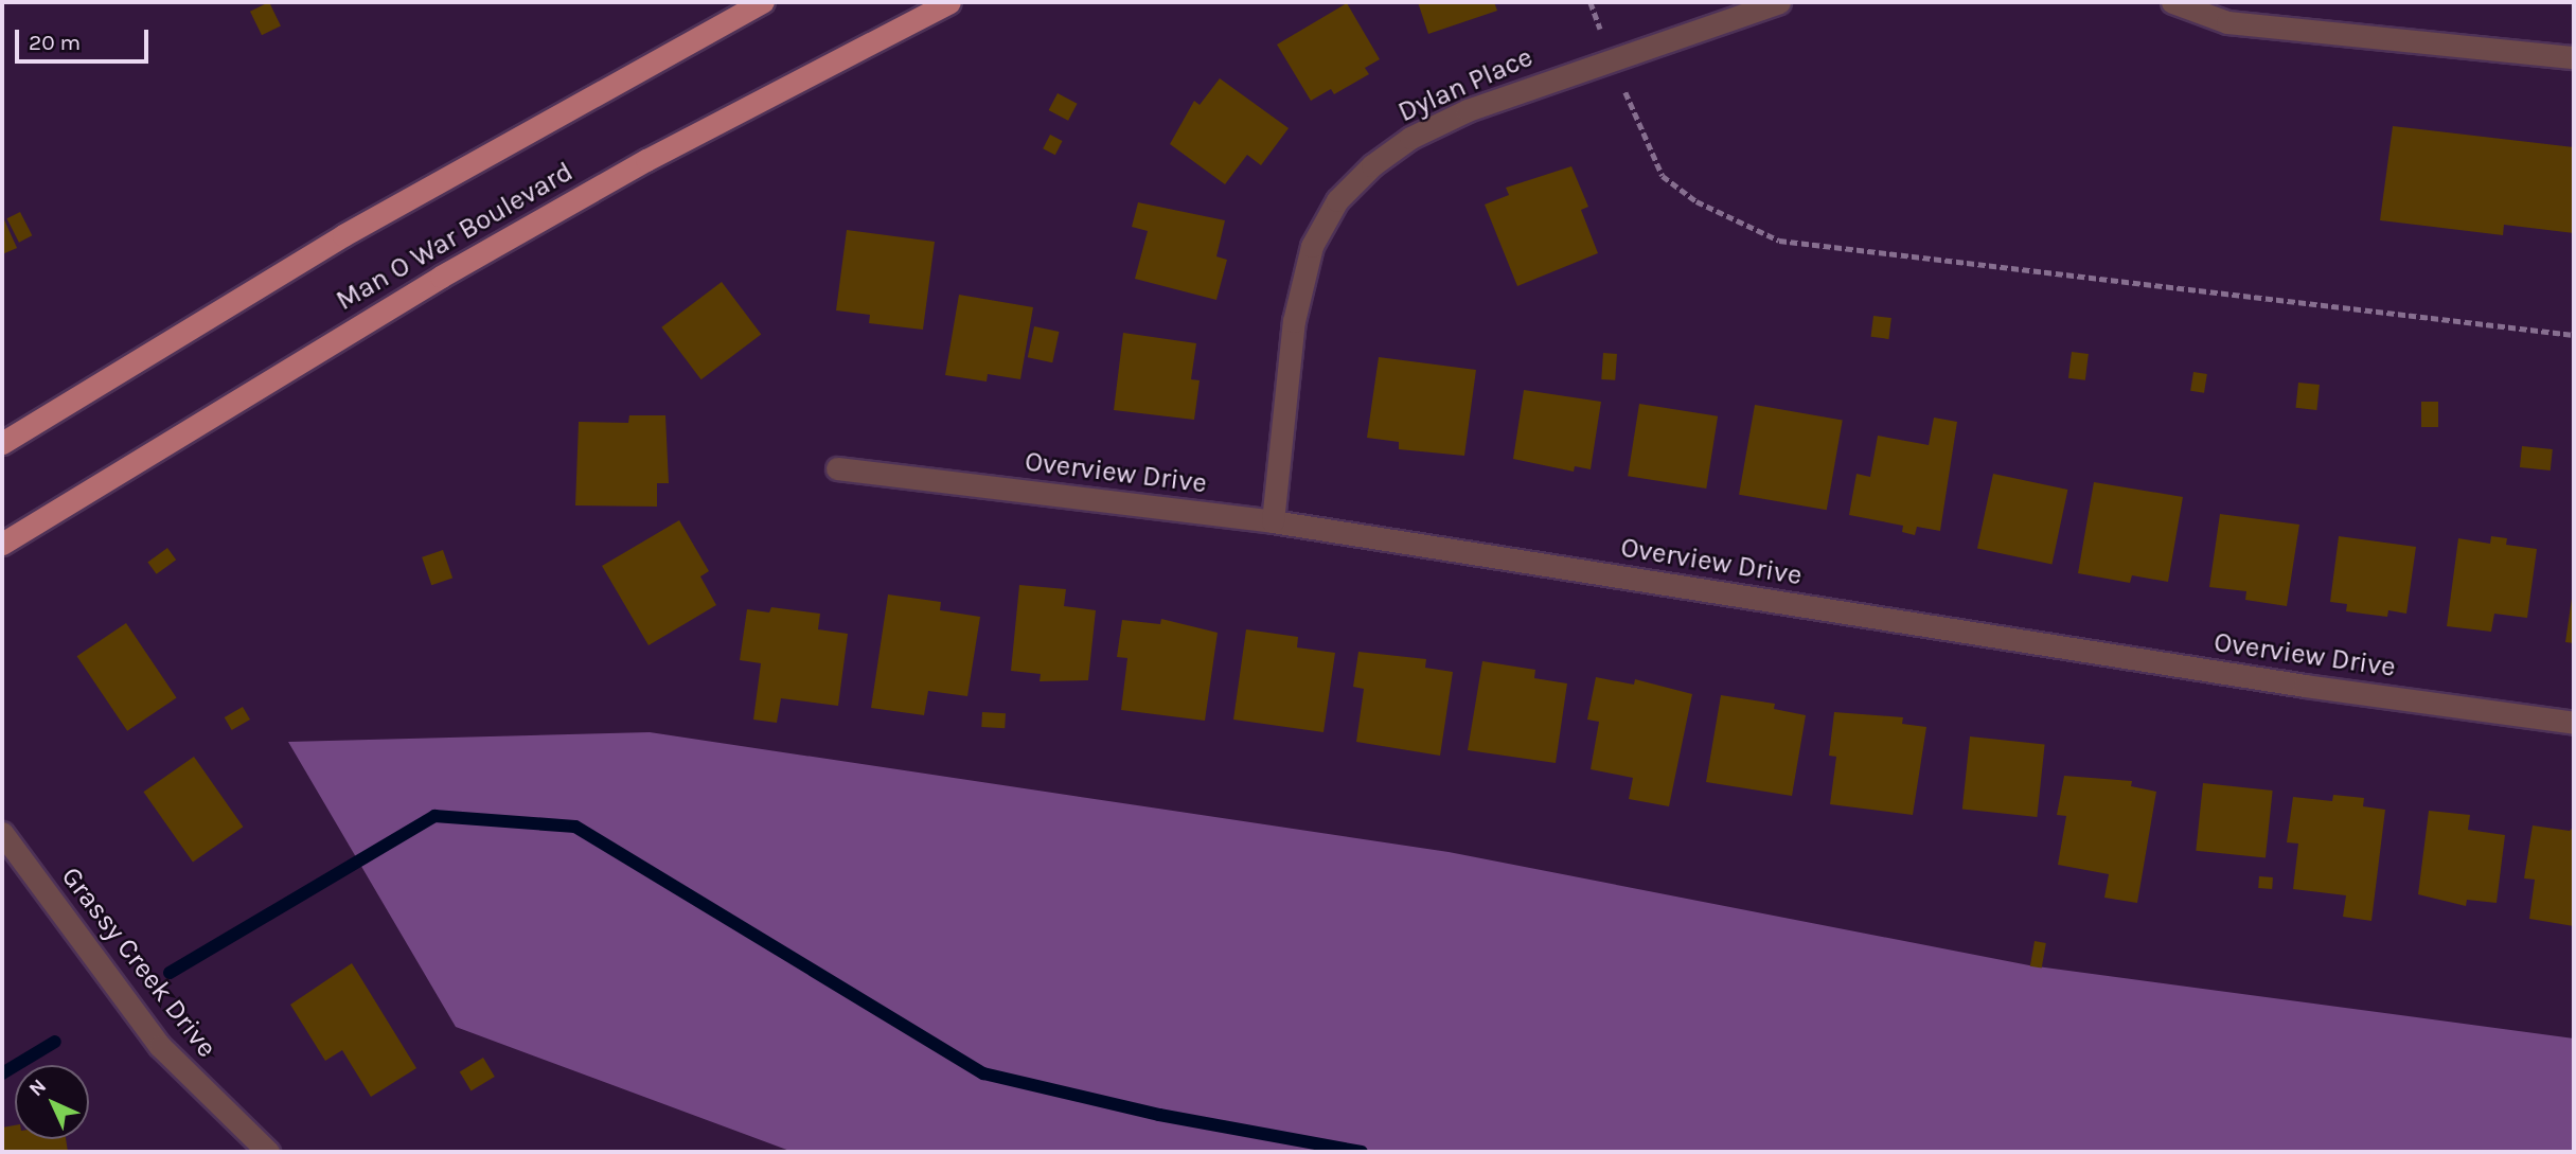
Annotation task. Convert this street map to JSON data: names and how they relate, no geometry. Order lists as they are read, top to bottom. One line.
{"streets":{"main road":["Man O War Boulevard"],"street":["Dylan Place","Overview Drive","Grassy Creek Drive"]},"crossings":[["Dylan Place","Overview Drive"]],"scale_bar":"20 m","north":"top left"}
